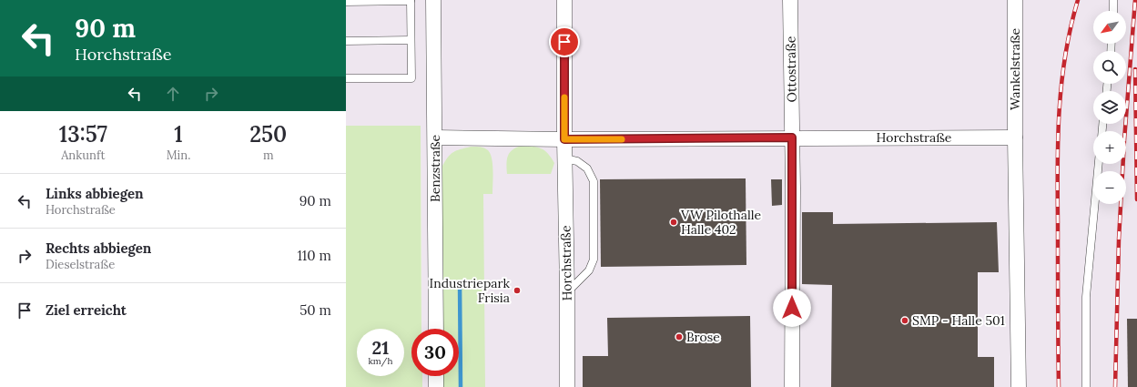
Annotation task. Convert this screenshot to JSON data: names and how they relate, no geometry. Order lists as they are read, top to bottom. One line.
{"streets":{"street":["Ottostraße","Wankelstraße","Horchstraße","Benzstraße"]},"crossings":[["Ottostraße","Horchstraße"],["Wankelstraße","Horchstraße"],["Horchstraße","Benzstraße"]],"places":["VW Pilothalle Halle 402","Industriepark Frisia","SMP - Halle 501","Brose"],"north":"bottom left","page":{"turn":["90 m","Horchstraße"],"map_buttons":["+","−"],"eta":["13:57","Ankunft","1","Min.","250","m"],"list":[{"name":"Links abbiegen","note":"Horchstraße","value":"90 m"},{"name":"Rechts abbiegen","note":"Dieselstraße","value":"110 m"},{"name":"Ziel erreicht","value":"50 m"}],"speed":"21 km/h","limit":"30"}}
